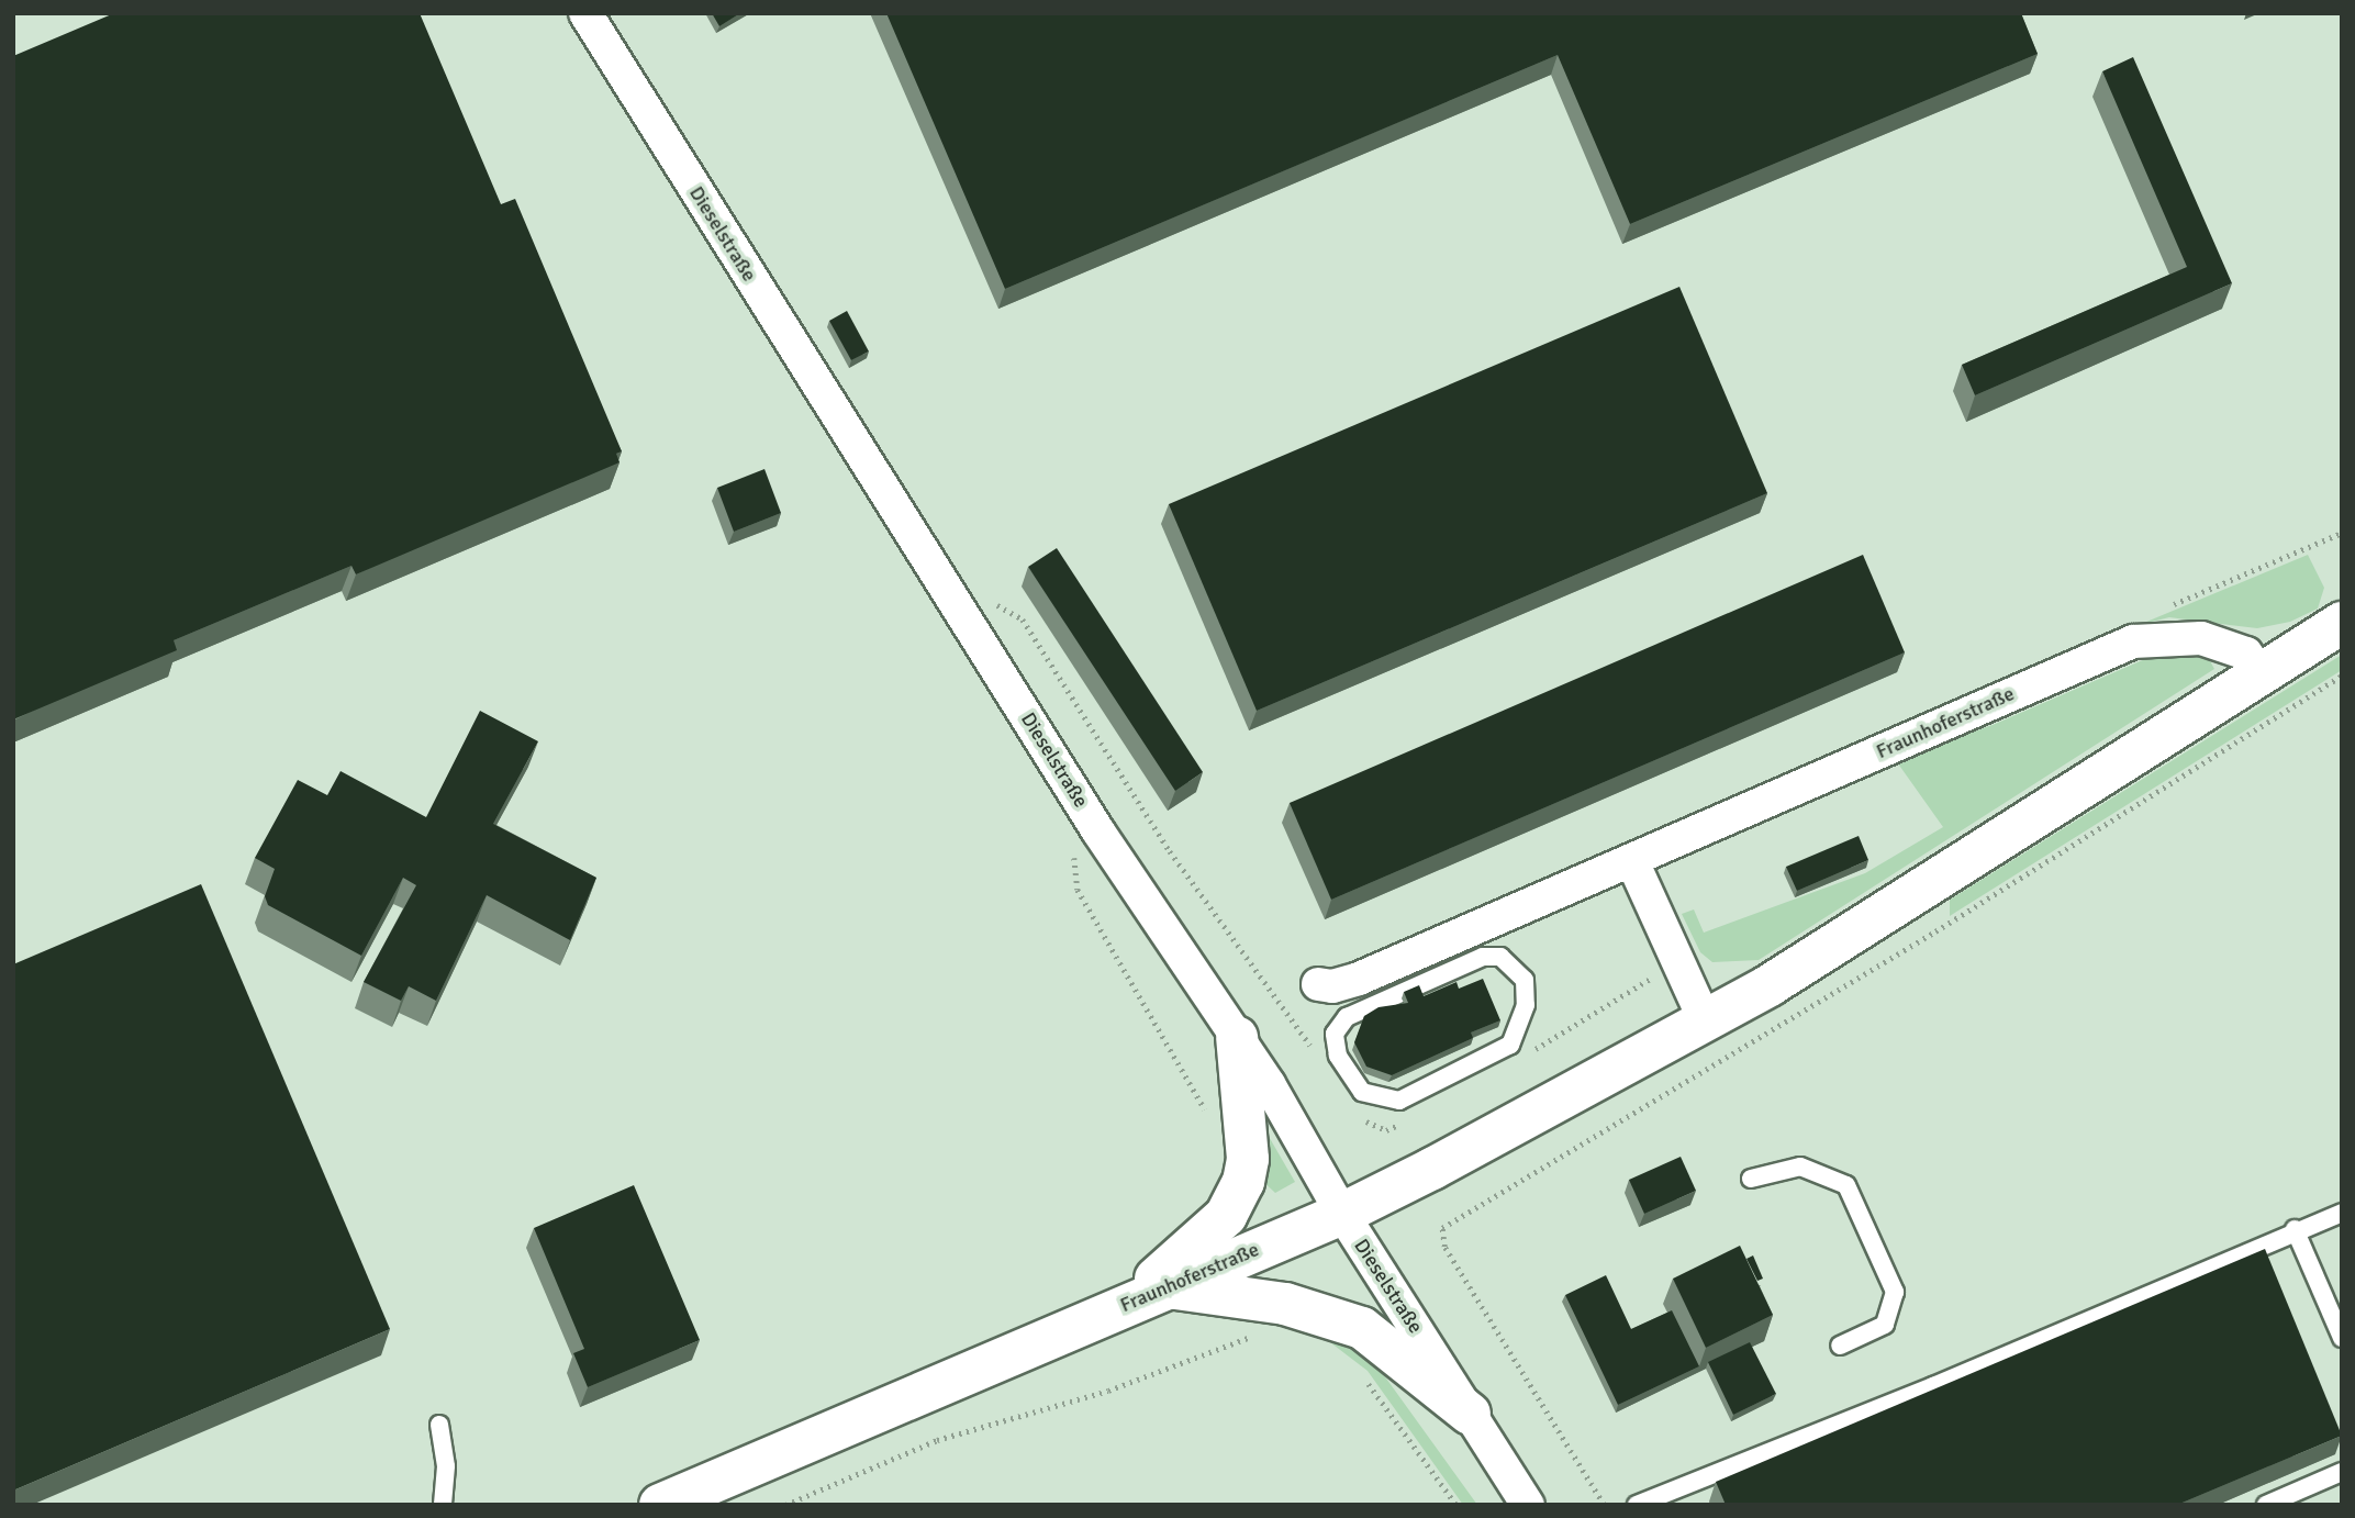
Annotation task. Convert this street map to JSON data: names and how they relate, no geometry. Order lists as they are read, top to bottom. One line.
{"streets":{"main road":["Fraunhoferstraße"],"street":["Dieselstraße"]},"crossings":[["Dieselstraße","Fraunhoferstraße"]]}
